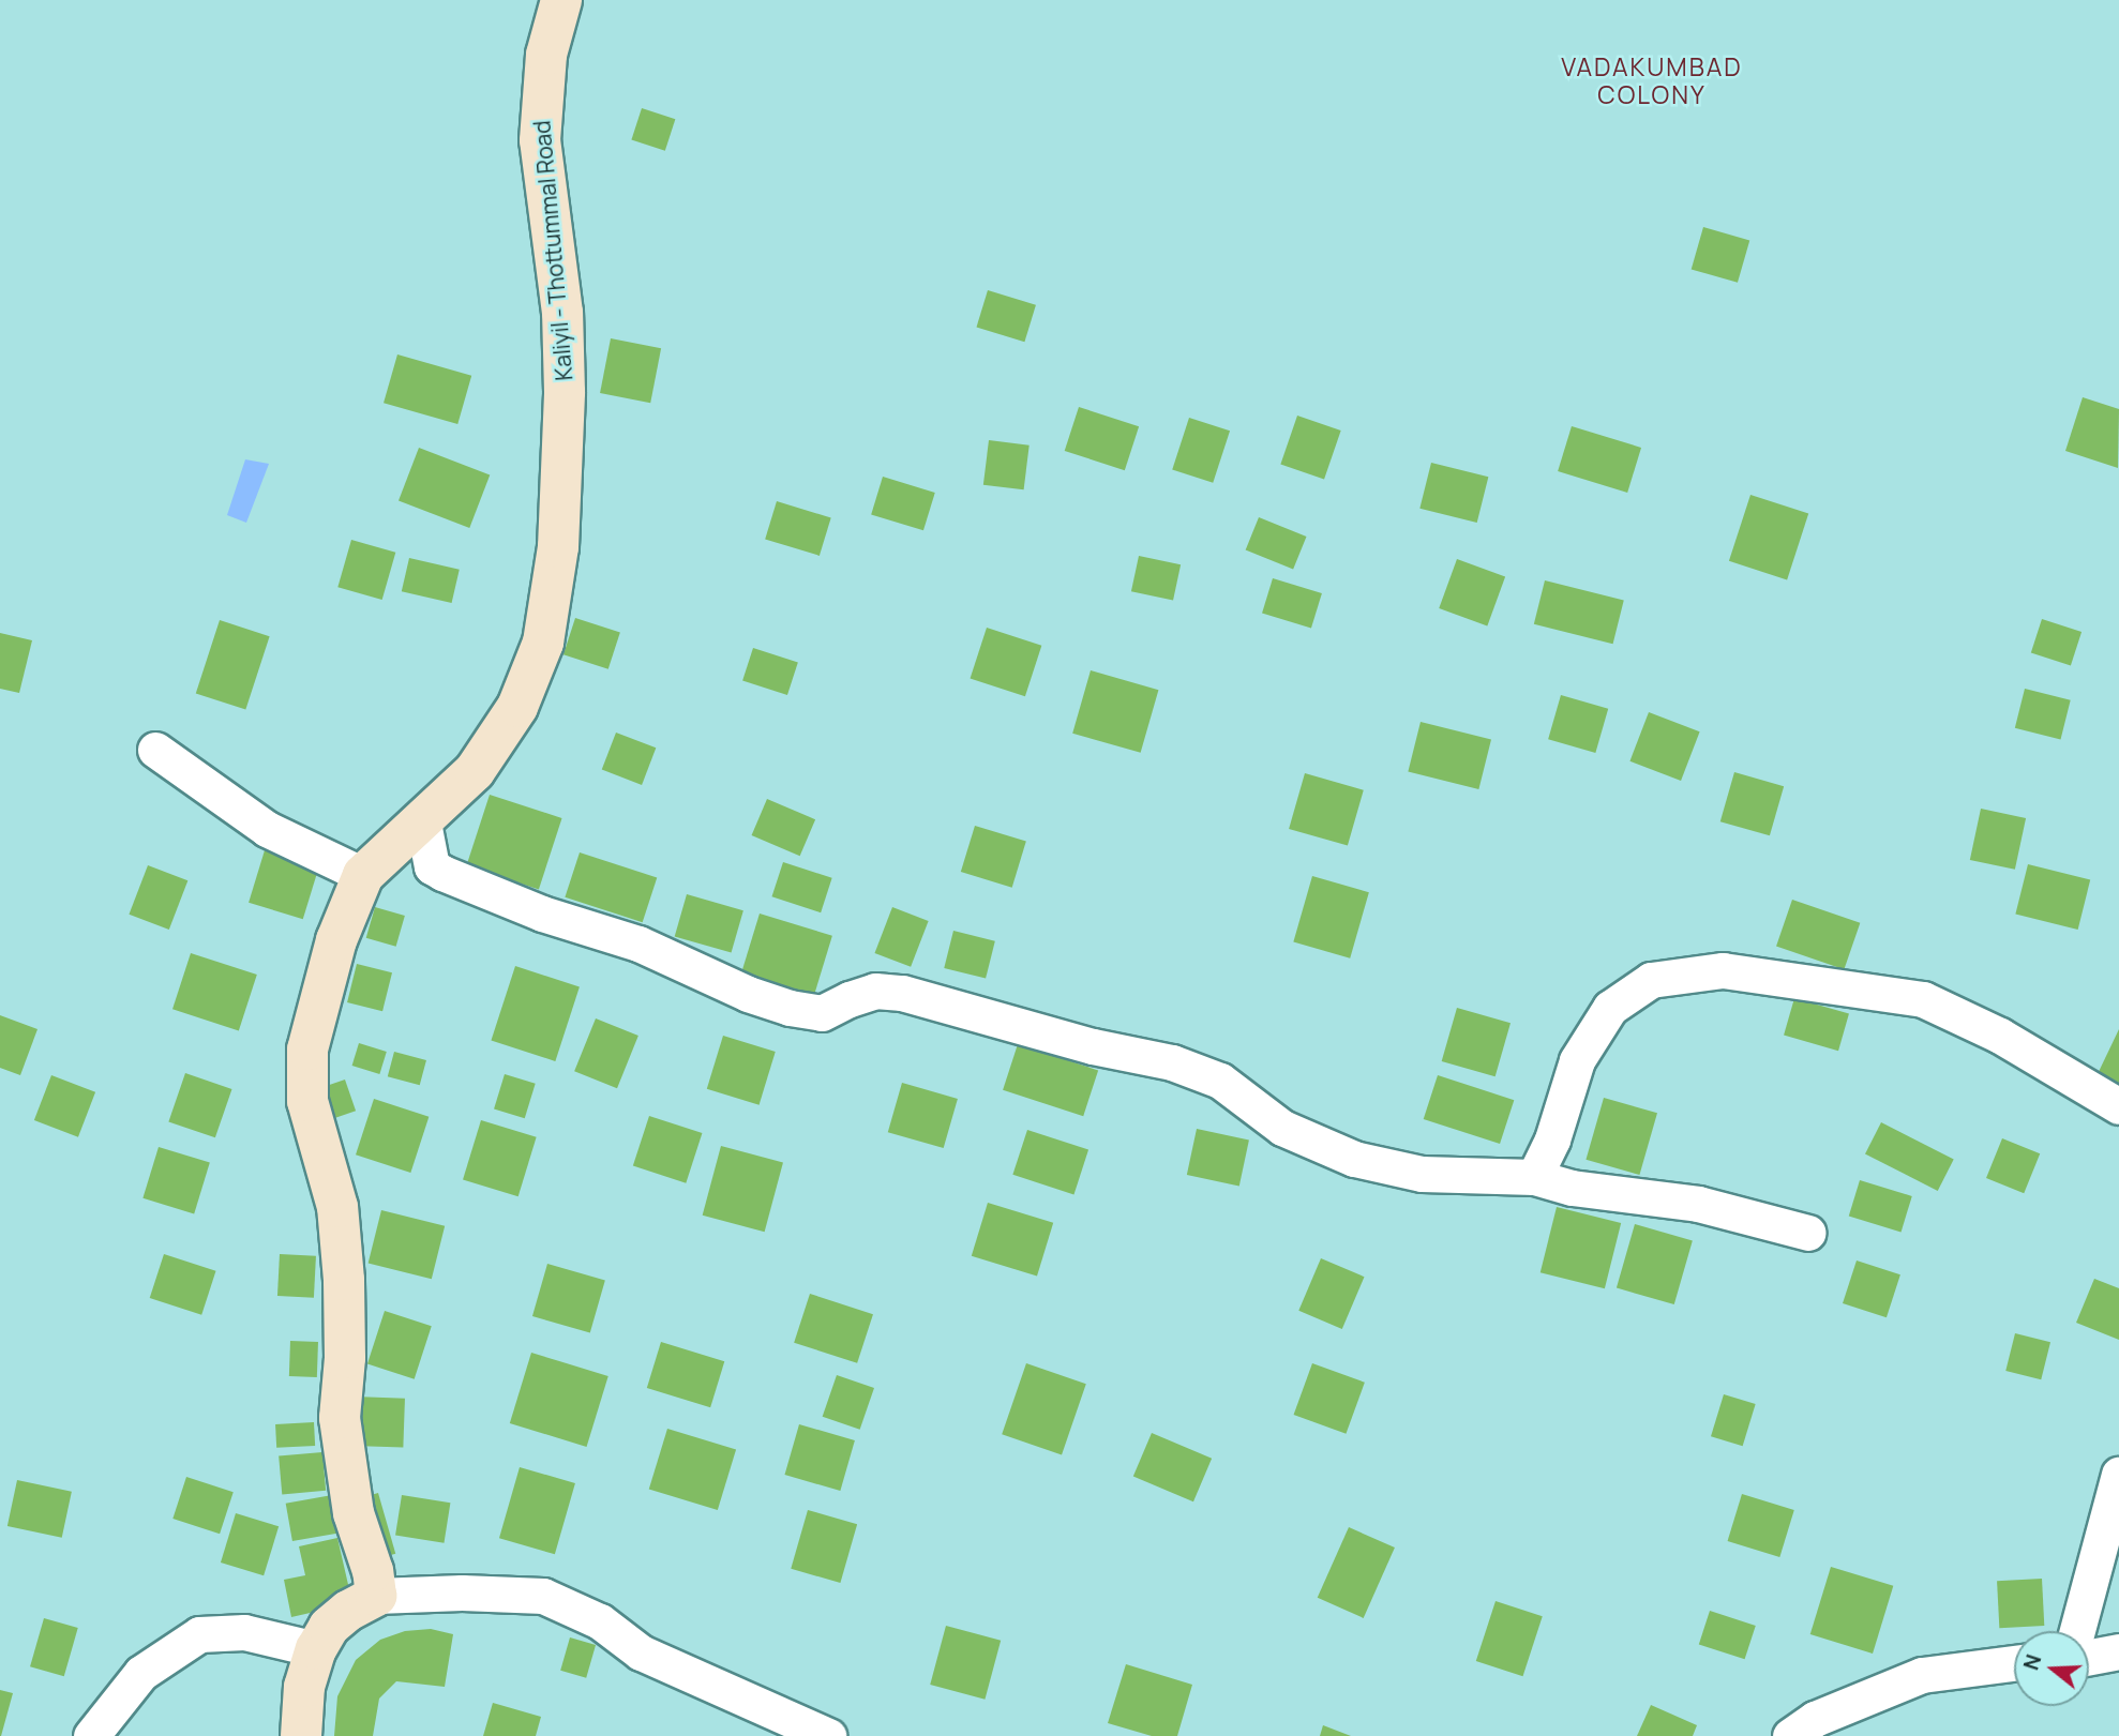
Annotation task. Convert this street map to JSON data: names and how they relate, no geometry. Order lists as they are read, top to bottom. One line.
{"streets":{"main road":["Kaliyil - Thottummal Road"]},"districts":["VADAKUMBAD COLONY"],"north":"left"}
